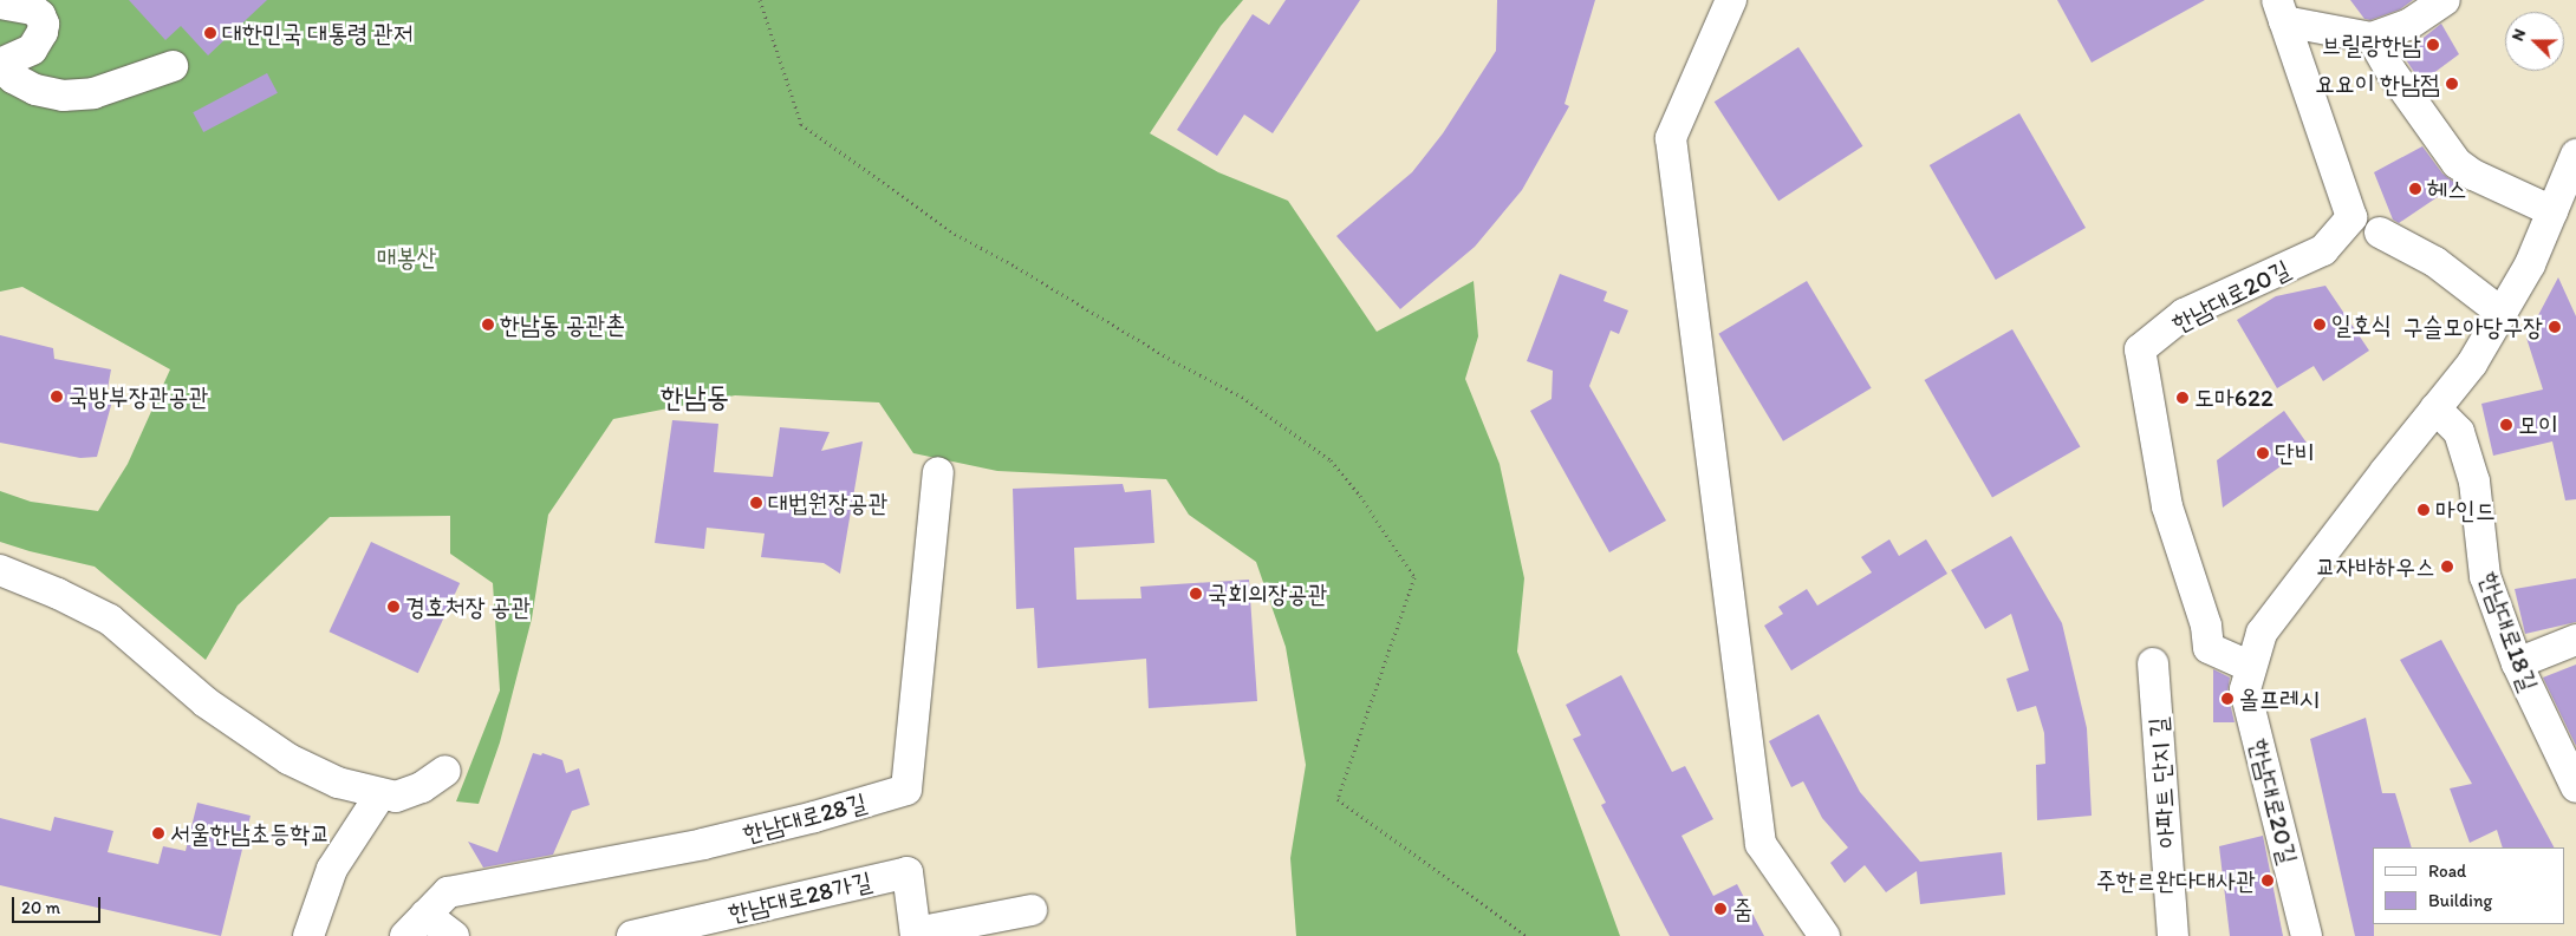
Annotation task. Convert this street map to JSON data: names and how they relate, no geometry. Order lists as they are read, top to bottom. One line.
{"streets":{"street":["한남대로20길","한남대로18길","아파트 단지 길","한남대로28길","한남대로28가길"]},"crossings":[["한남대로20길","한남대로18길"]],"districts":["한남동"],"parks":["매봉산"],"places":["대한민국 대통령 관저","브릴랑한남","요요이 한남점","헤스","한남동 공관촌","일호식","구슬모아당구장","국방부장관공관","도마622","모이","단비","대법원장공관","마인드","교자바하우스","국회의장공관","경호처장 공관","올프레시","서울한남초등학교","주한르완다대사관","줌"],"legend":["Road","Building"],"scale_bar":"20 m","north":"left"}
